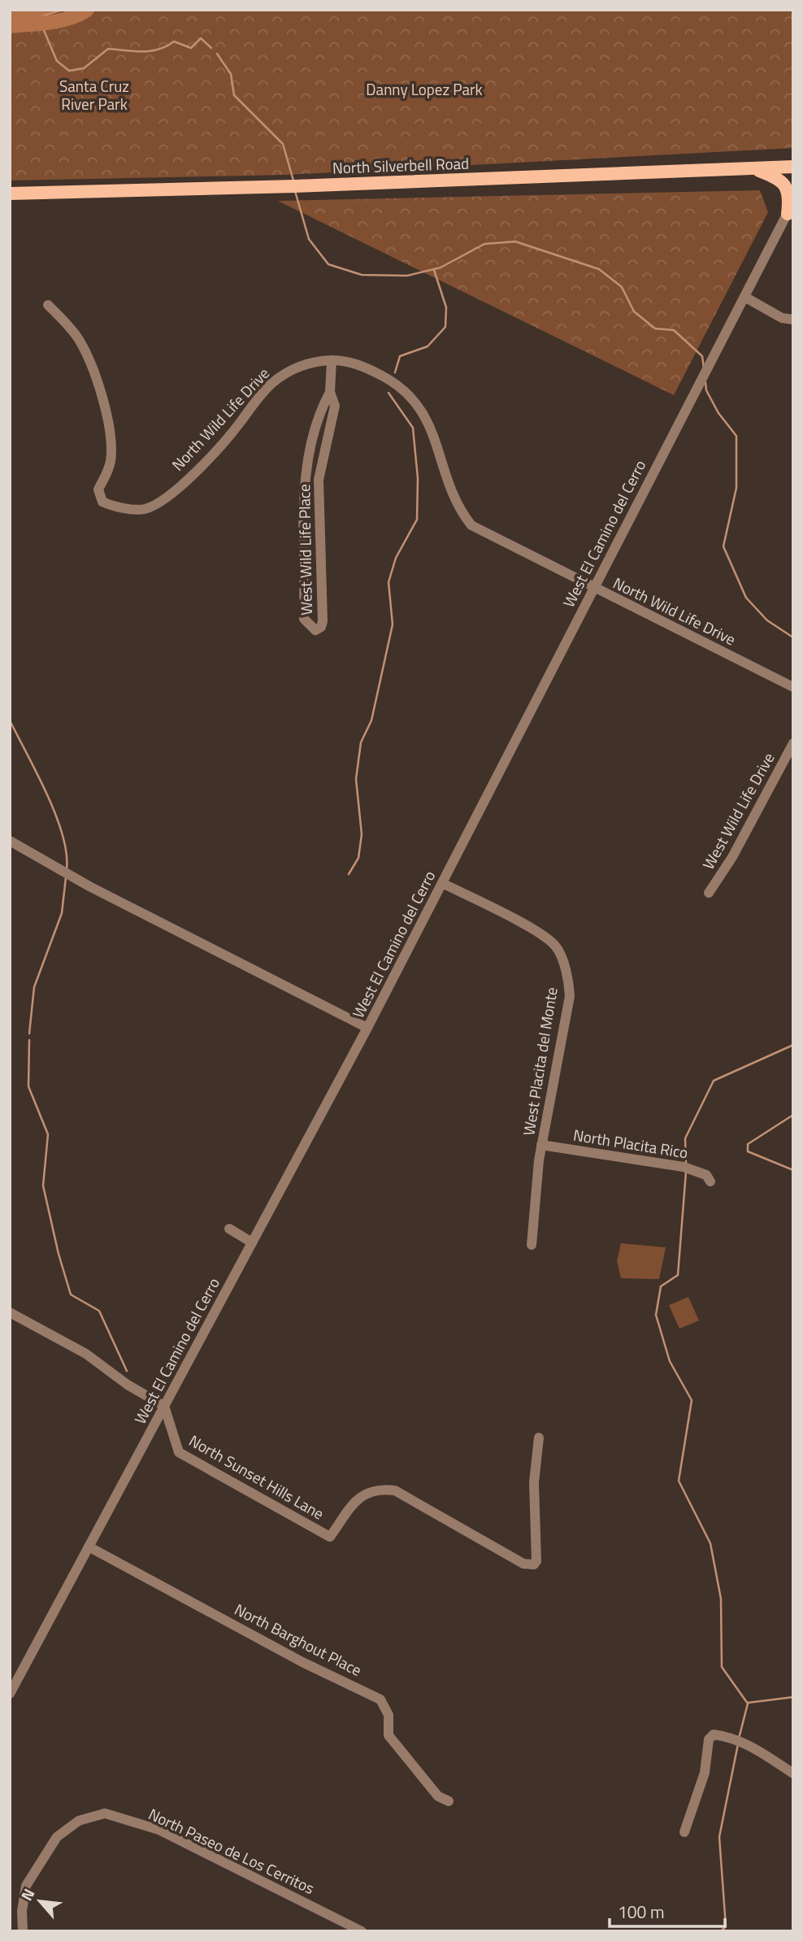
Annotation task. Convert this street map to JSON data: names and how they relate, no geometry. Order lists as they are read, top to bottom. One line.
{"streets":{"main road":["North Silverbell Road"],"street":["North Wild Life Drive","West El Camino del Cerro","West Wild Life Place","West Wild Life Drive","West Placita del Monte","North Placita Rico","North Sunset Hills Lane","North Barghout Place","North Paseo de Los Cerritos"]},"crossings":[["North Wild Life Drive","West El Camino del Cerro"],["North Wild Life Drive","West Wild Life Place"],["West El Camino del Cerro","West Placita del Monte"],["West El Camino del Cerro","North Sunset Hills Lane"],["West El Camino del Cerro","North Barghout Place"],["West Placita del Monte","North Placita Rico"]],"parks":["Santa Cruz River Park","Danny Lopez Park"],"scale_bar":"100 m","north":"top left"}
